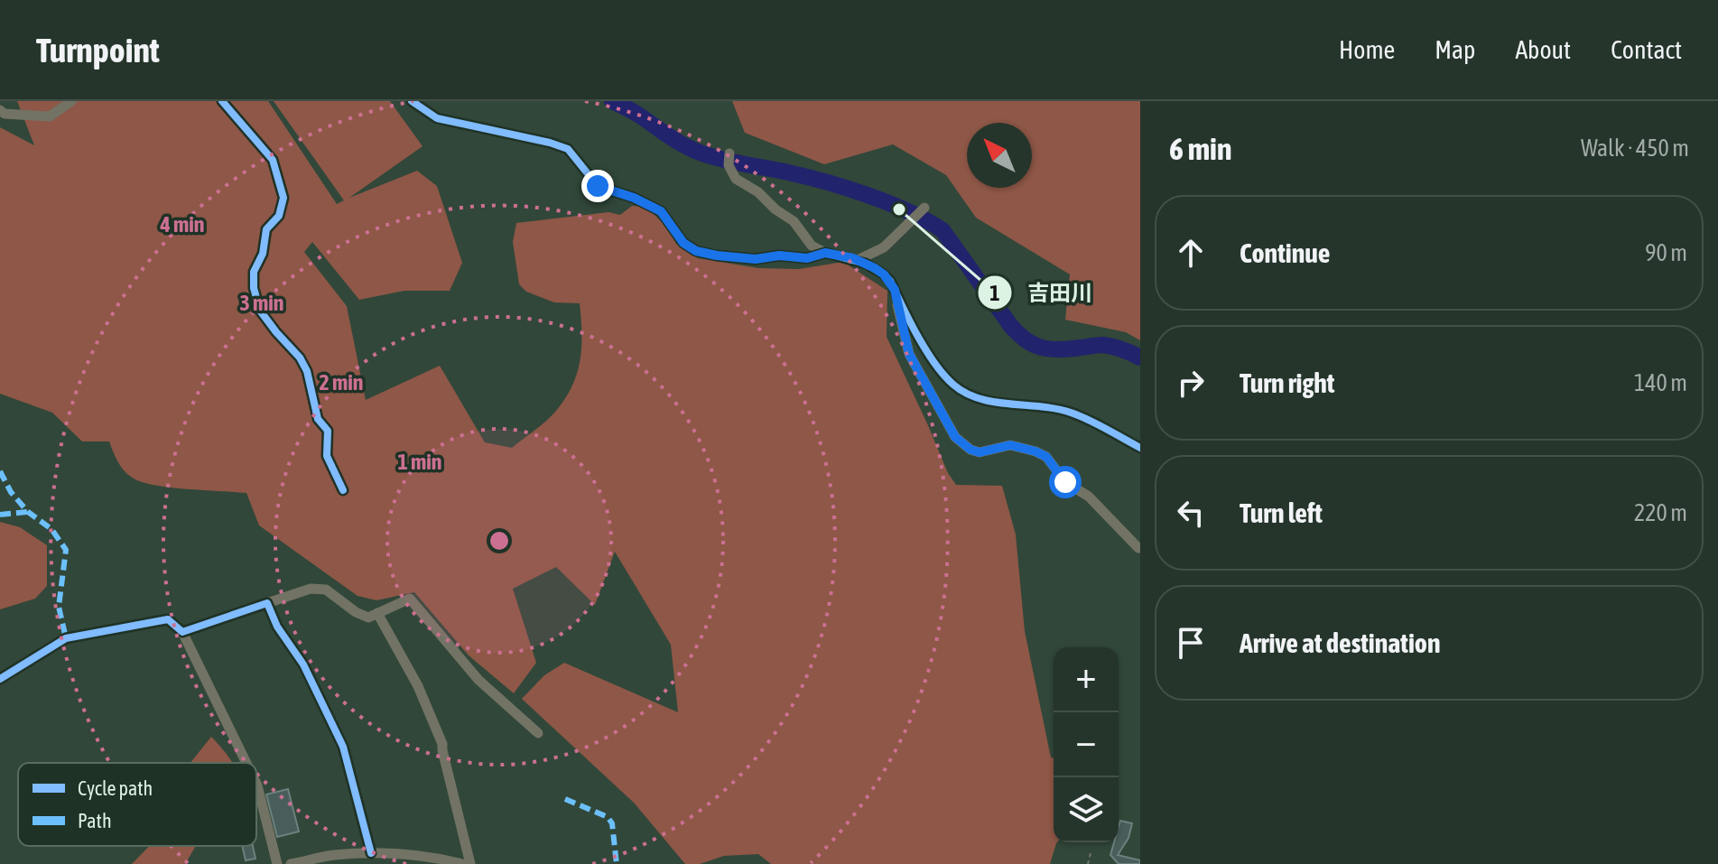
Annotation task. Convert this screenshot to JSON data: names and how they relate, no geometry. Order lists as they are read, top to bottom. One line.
{"places":["吉田川"],"legend":["Cycle path","Path"],"north":"top left","page":{"header":"Turnpoint","nav":["Home","Map","About","Contact"],"heading":["6 min","Walk · 450 m"],"list":[["Continue","90 m"],["Turn right","140 m"],["Turn left","220 m"],"Arrive at destination"],"map_buttons":["+","−"]},"rings":["4 min","3 min","2 min","1 min"]}
